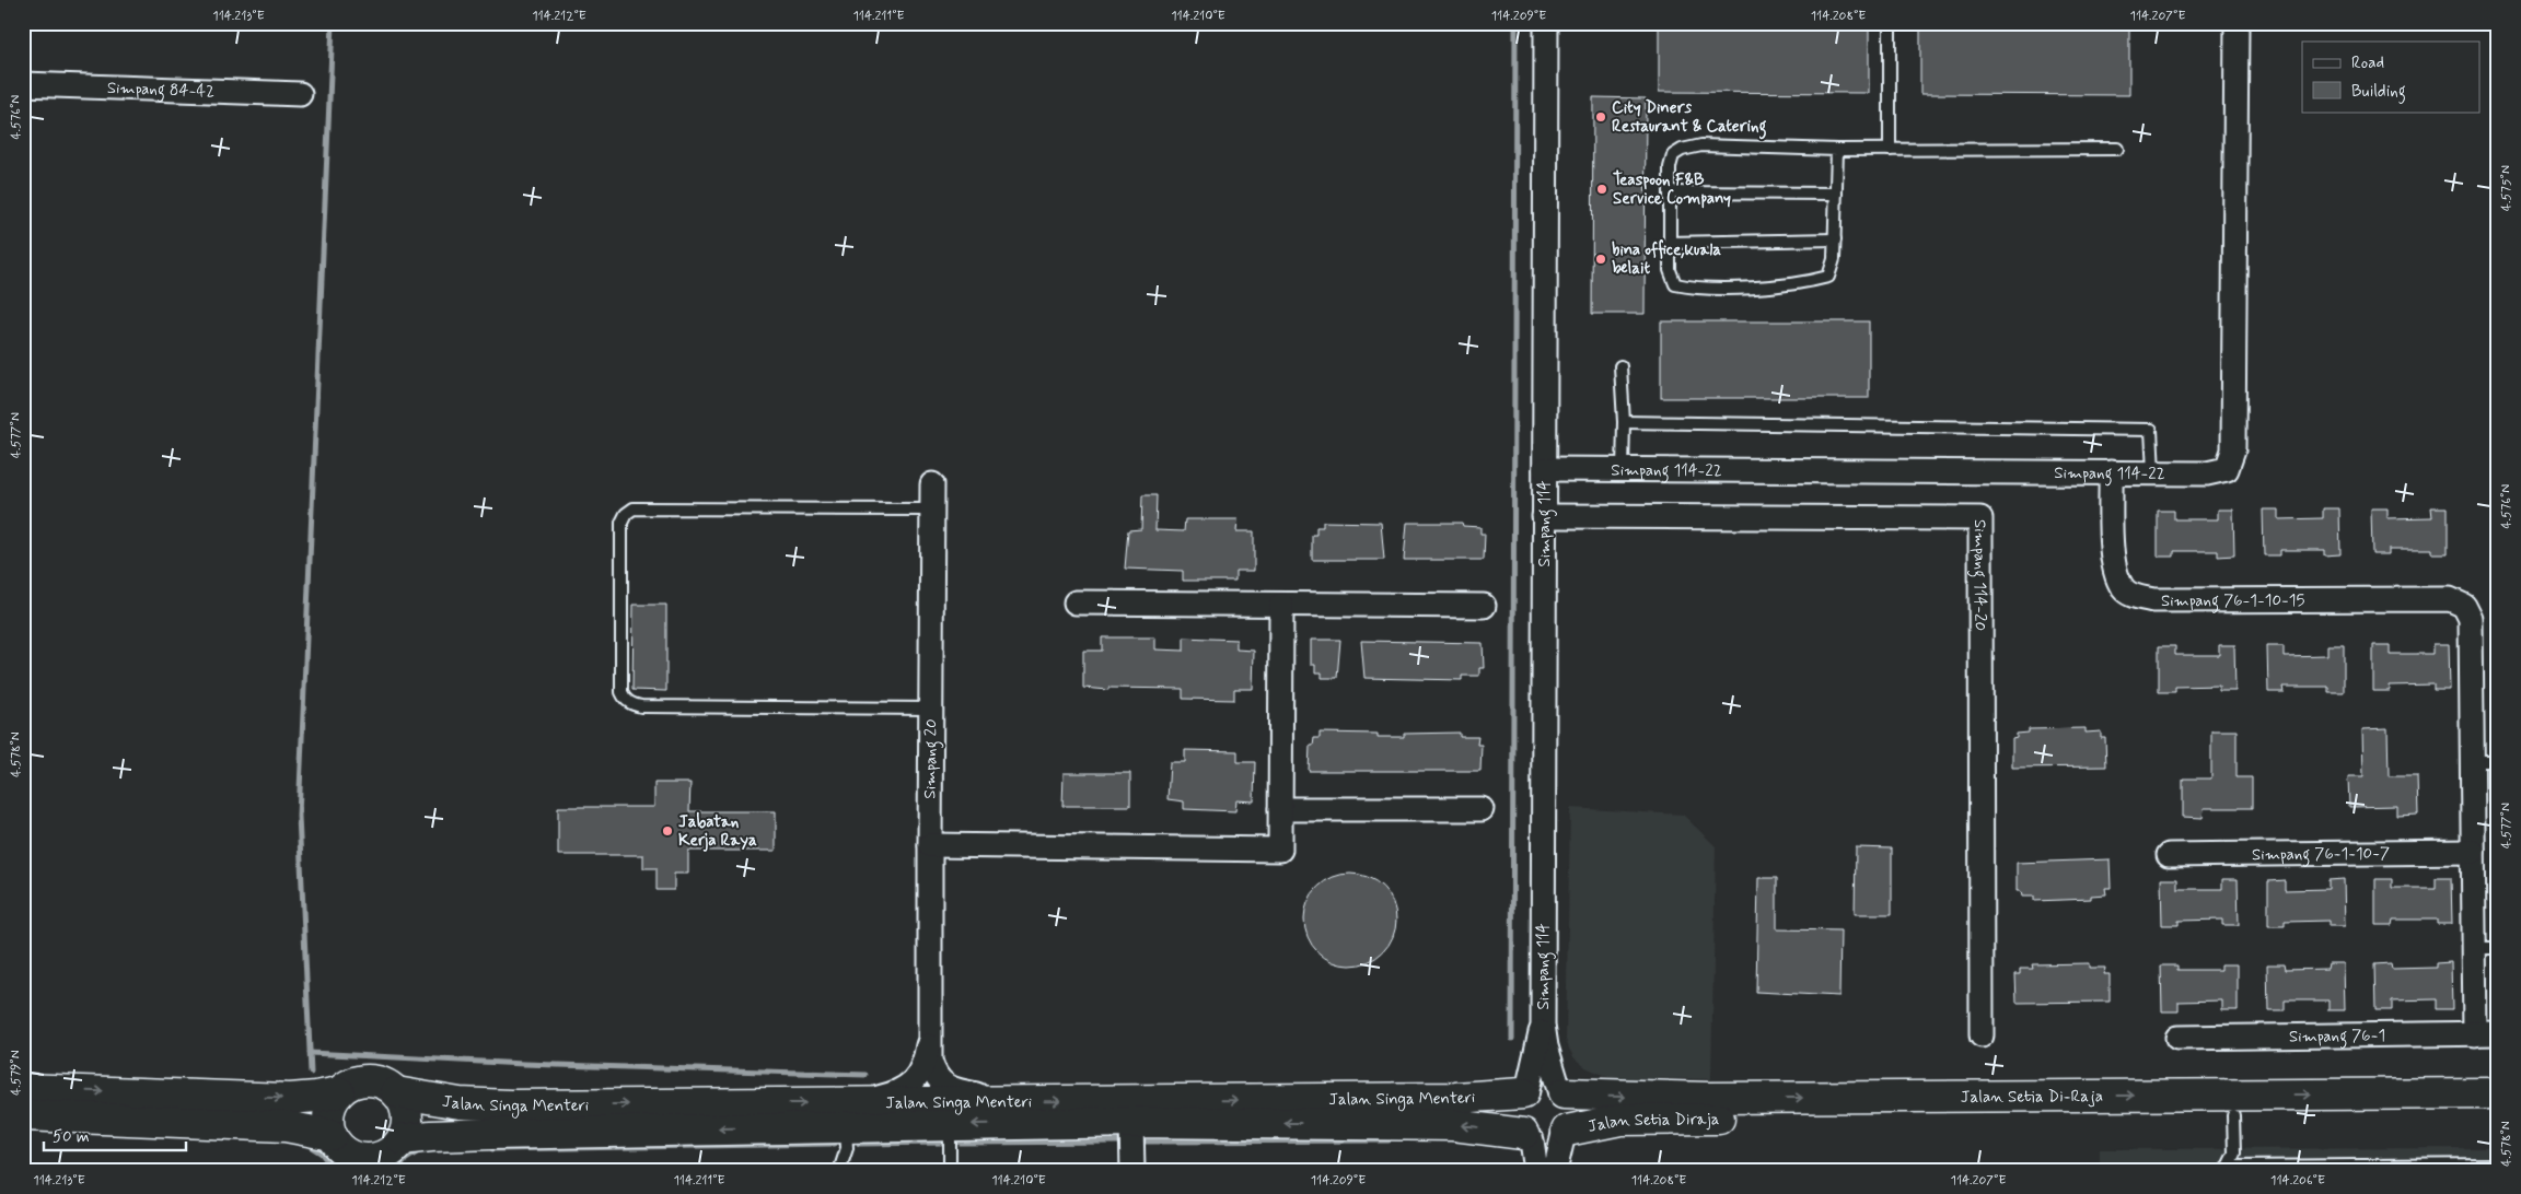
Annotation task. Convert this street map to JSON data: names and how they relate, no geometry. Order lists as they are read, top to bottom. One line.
{"streets":{"main road":["Jalan Setia Di-Raja","Jalan Singa Menteri","Jalan Setia Diraja"],"street":["Simpang 84-42","Simpang 114-22","Simpang 114","Simpang 114-20","Simpang 76-1-10-15","Simpang 20","Simpang 76-1-10-7","Simpang 76-1"]},"crossings":[["Simpang 114-22","Simpang 114"],["Simpang 114-22","Simpang 76-1-10-15"],["Simpang 114","Simpang 114-20"],["Simpang 114","Jalan Setia Di-Raja"],["Simpang 114","Jalan Singa Menteri"],["Simpang 114","Jalan Setia Diraja"],["Jalan Setia Di-Raja","Jalan Singa Menteri"],["Jalan Setia Di-Raja","Jalan Setia Diraja"],["Jalan Singa Menteri","Jalan Setia Diraja"]],"places":["City Diners Restaurant & Catering","Teaspoon F&B Service Company","bina office,kuala belait","Jabatan Kerja Raya"],"legend":["Road","Building"],"scale_bar":"50 m","coordinates":["114.213°E","114.212°E","114.211°E","114.210°E","114.209°E","114.208°E","114.207°E","4.576°N","4.575°N","4.577°N","4.578°N","4.579°N","114.206°E"]}
